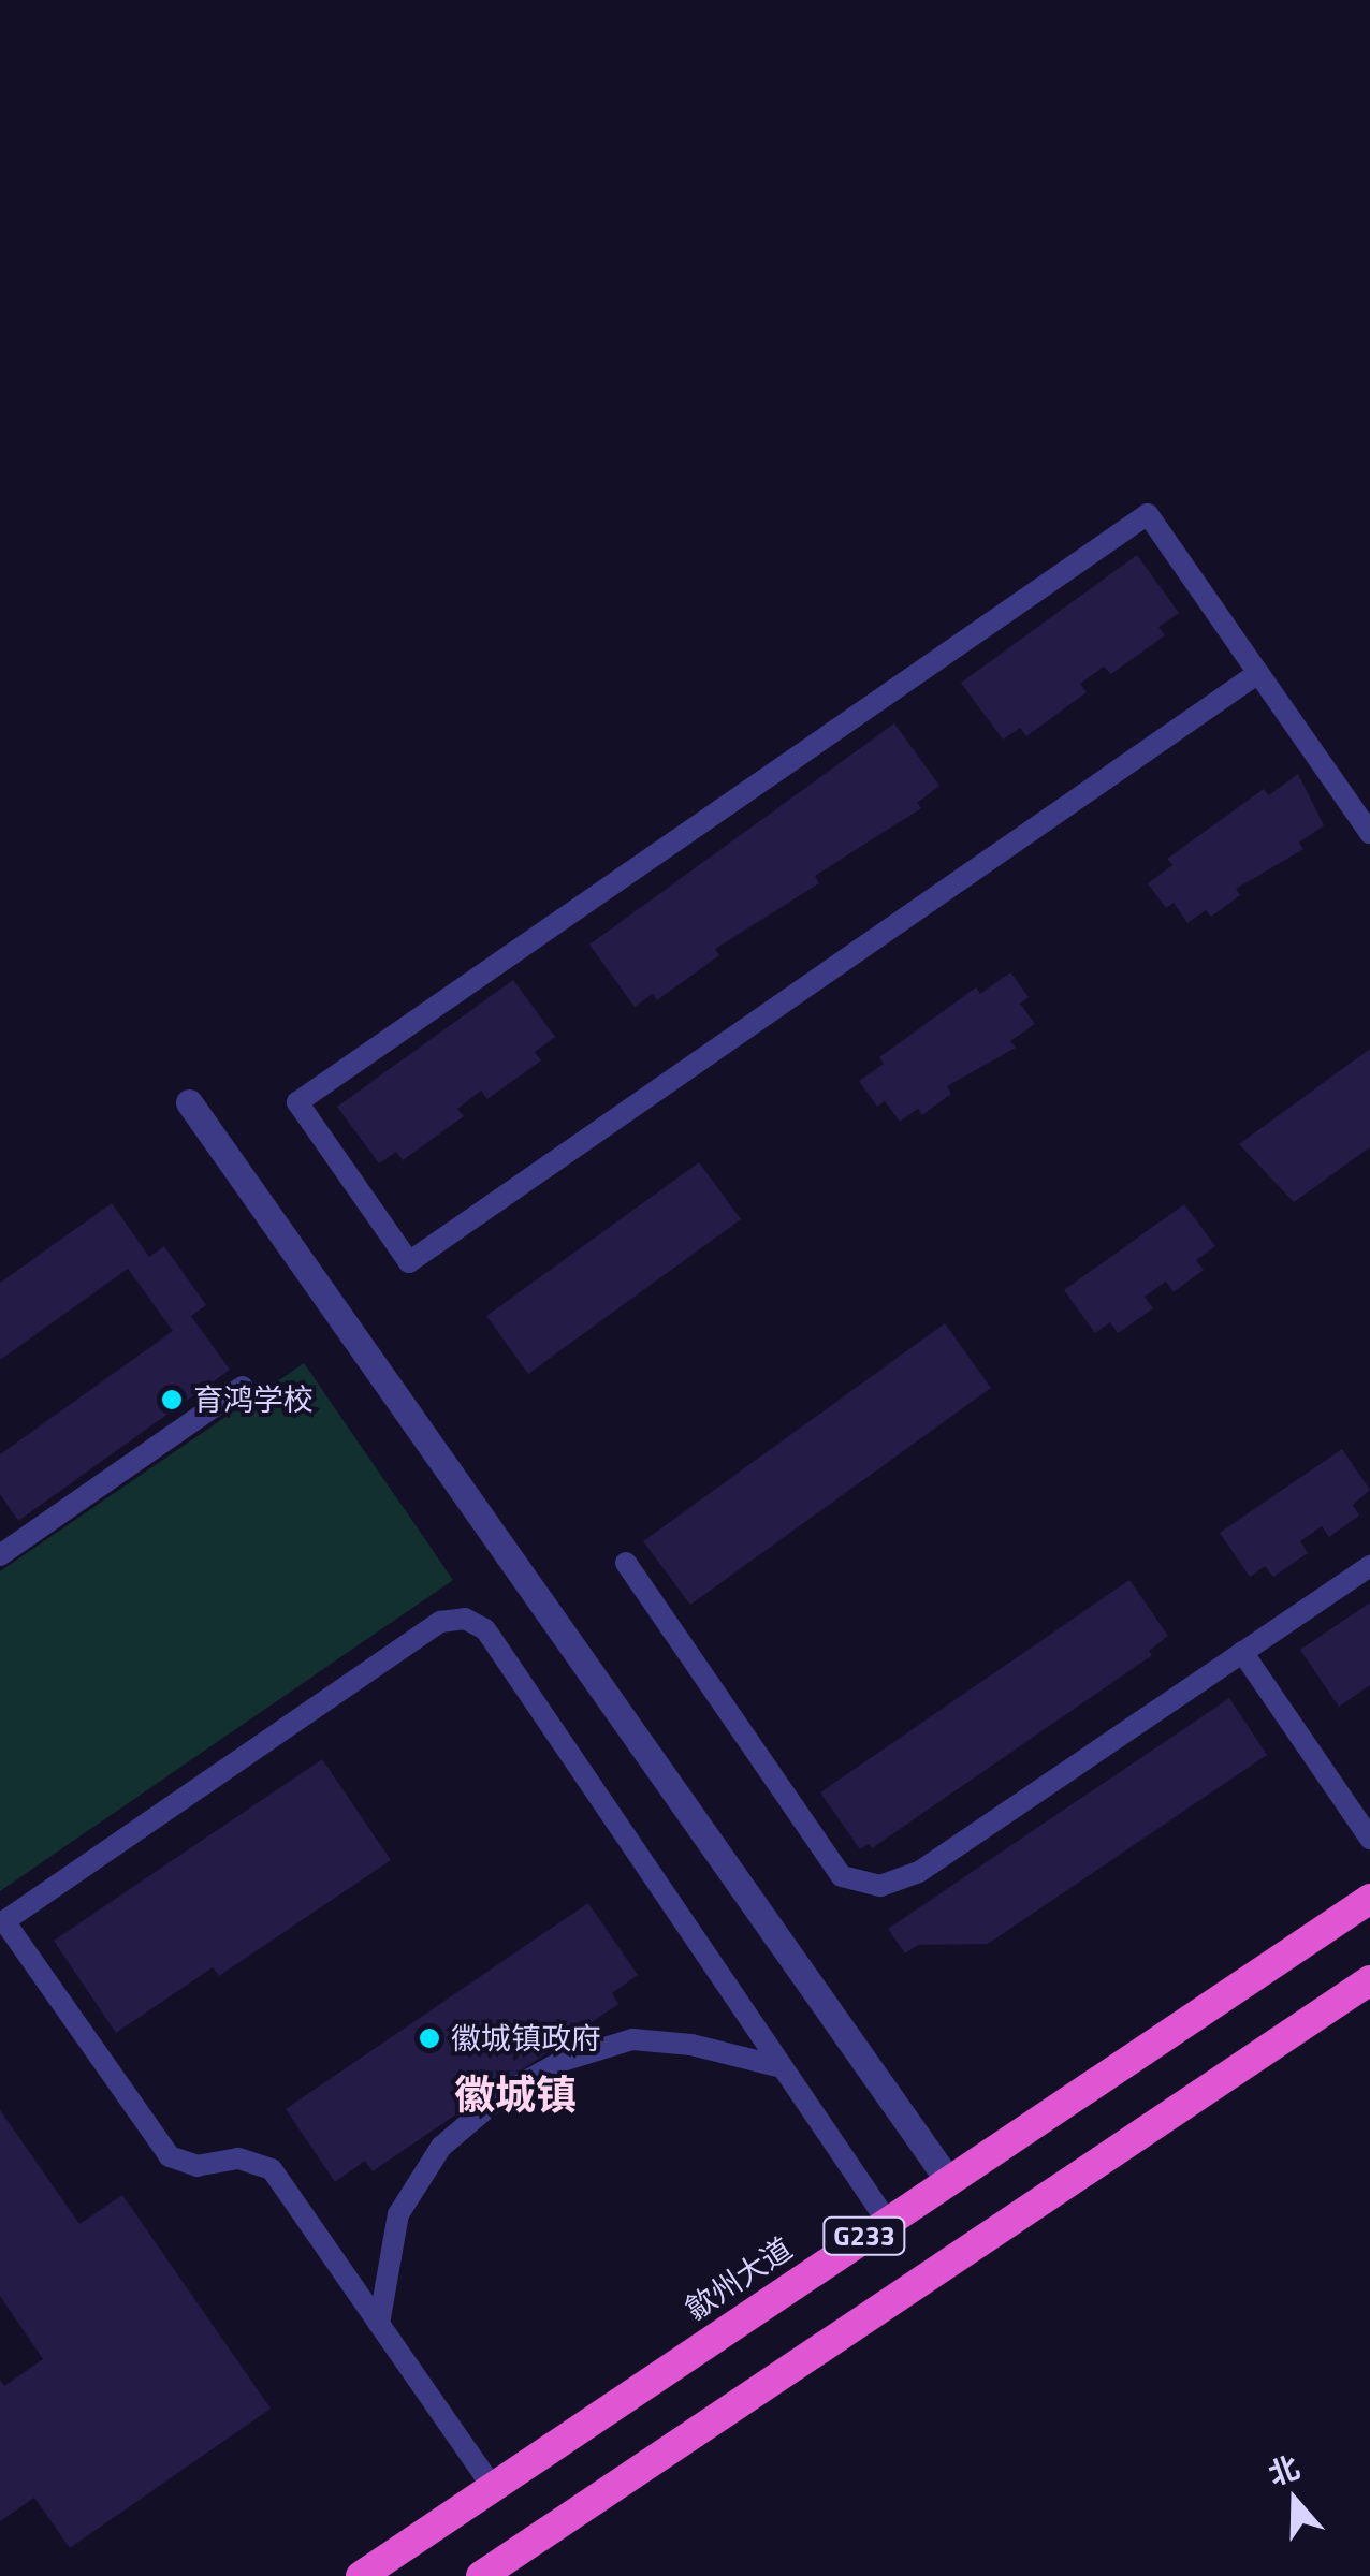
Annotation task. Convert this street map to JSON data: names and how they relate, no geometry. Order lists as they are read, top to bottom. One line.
{"streets":{"highway":["G233","歙州大道"]},"districts":["徽城镇"],"places":["育鸿学校","徽城镇政府"],"north":"top"}
